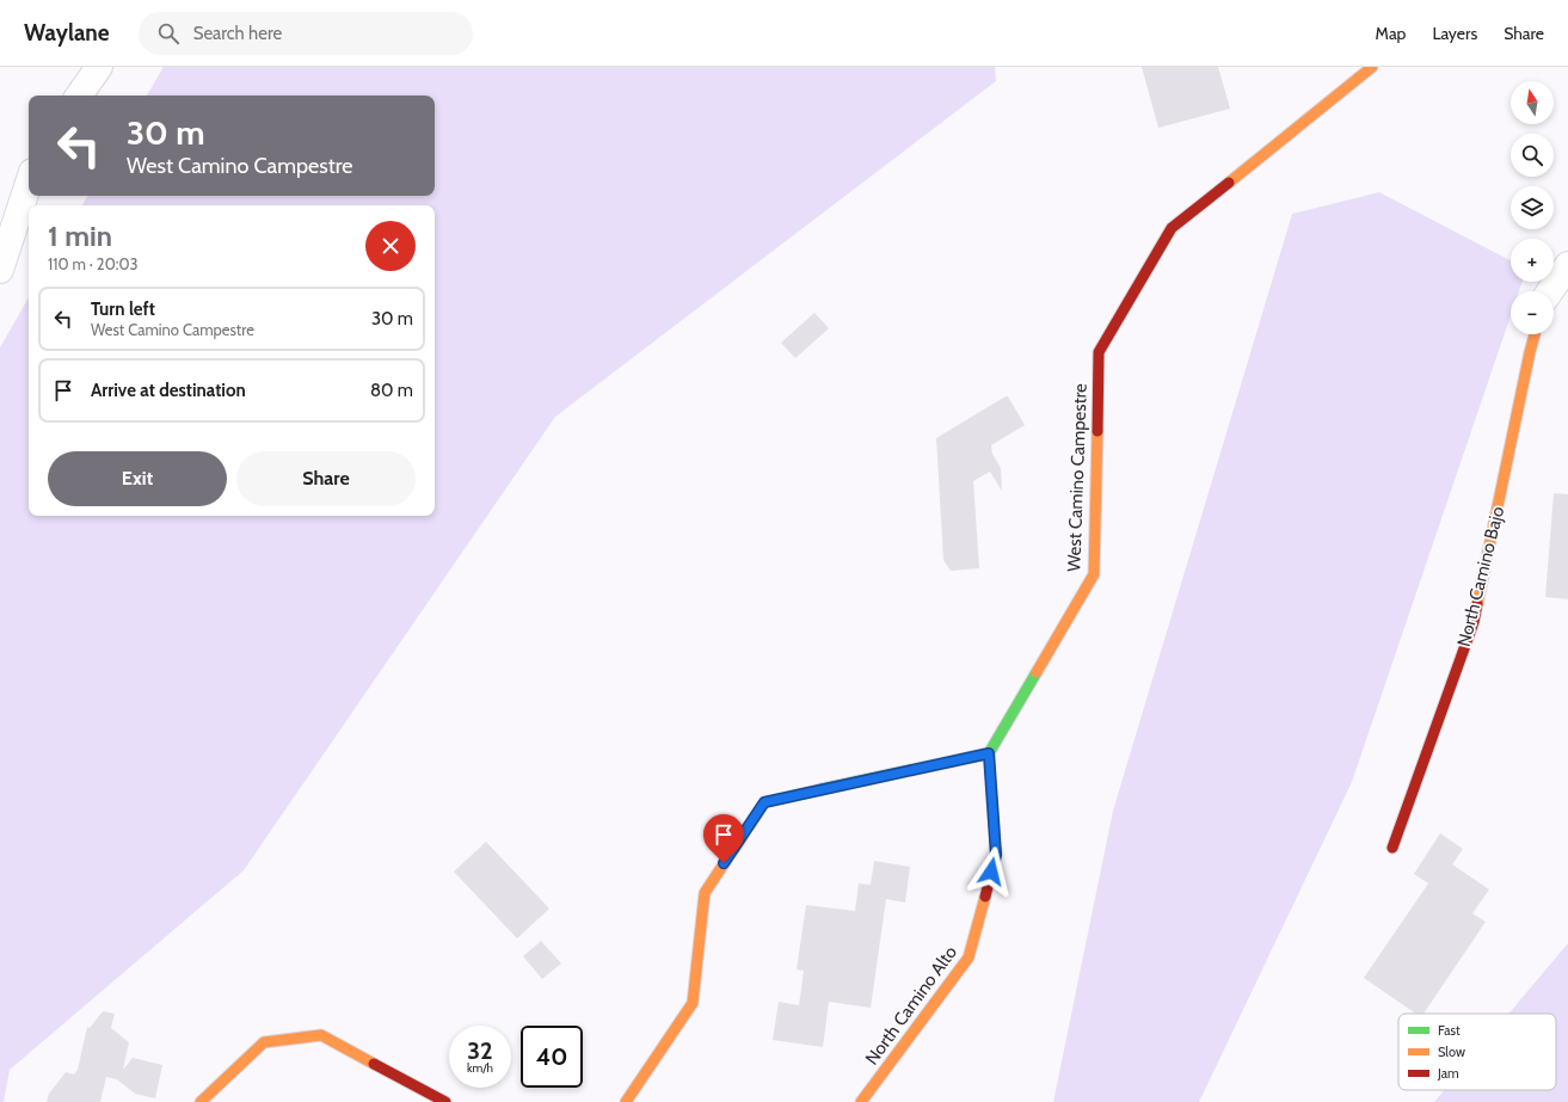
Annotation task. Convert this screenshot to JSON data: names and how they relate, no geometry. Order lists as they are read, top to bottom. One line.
{"streets":{"street":["West Camino Campestre","North Camino Bajo","North Camino Alto"]},"crossings":[["West Camino Campestre","North Camino Alto"]],"legend":["Fast","Slow","Jam"],"north":"top","page":{"header":"Waylane","search":"Search here","nav":["Map","Layers","Share"],"map_buttons":["+","−"],"turn":["30 m","West Camino Campestre"],"heading":["1 min","110 m · 20:03"],"list":[{"name":"Turn left","note":"West Camino Campestre","value":"30 m"},{"name":"Arrive at destination","value":"80 m"}],"buttons":["Exit","Share"],"speed":"32 km/h","limit":"40"}}
